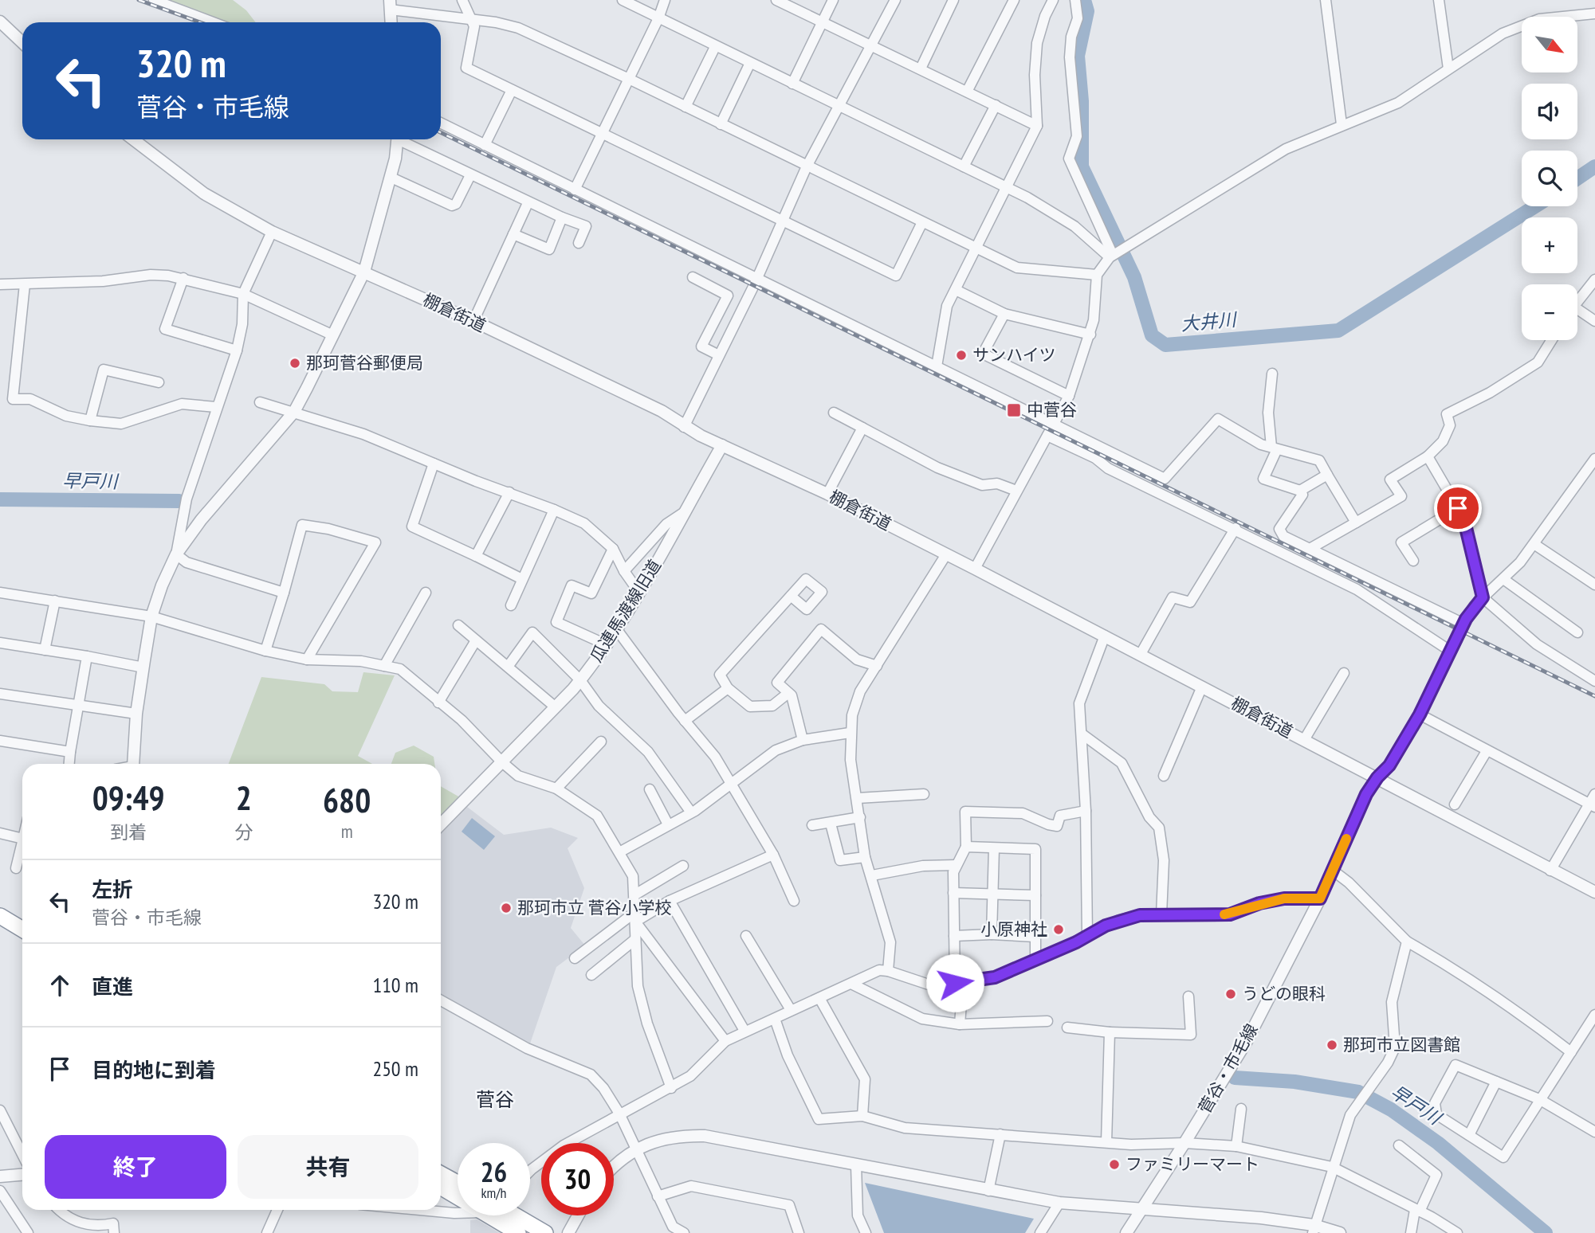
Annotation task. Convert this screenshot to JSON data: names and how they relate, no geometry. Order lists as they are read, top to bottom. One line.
{"streets":{"street":["棚倉街道","瓜連馬渡線旧道","菅谷・市毛線"]},"crossings":[["棚倉街道","瓜連馬渡線旧道"],["棚倉街道","菅谷・市毛線"]],"districts":["菅谷"],"water":["大井川","早戸川"],"places":{"other":["サンハイツ","那珂菅谷郵便局","那珂市立 菅谷小学校","小原神社","うどの眼科","那珂市立図書館","ファミリーマート"],"transit":["中菅谷"]},"north":"bottom right","page":{"map_buttons":["+","−"],"turn":["320 m","菅谷・市毛線"],"eta":["09:49","到着","2","分","680","m"],"list":[{"name":"左折","note":"菅谷・市毛線","value":"320 m"},{"name":"直進","value":"110 m"},{"name":"目的地に到着","value":"250 m"}],"buttons":["終了","共有"],"speed":"26 km/h","limit":"30"}}
